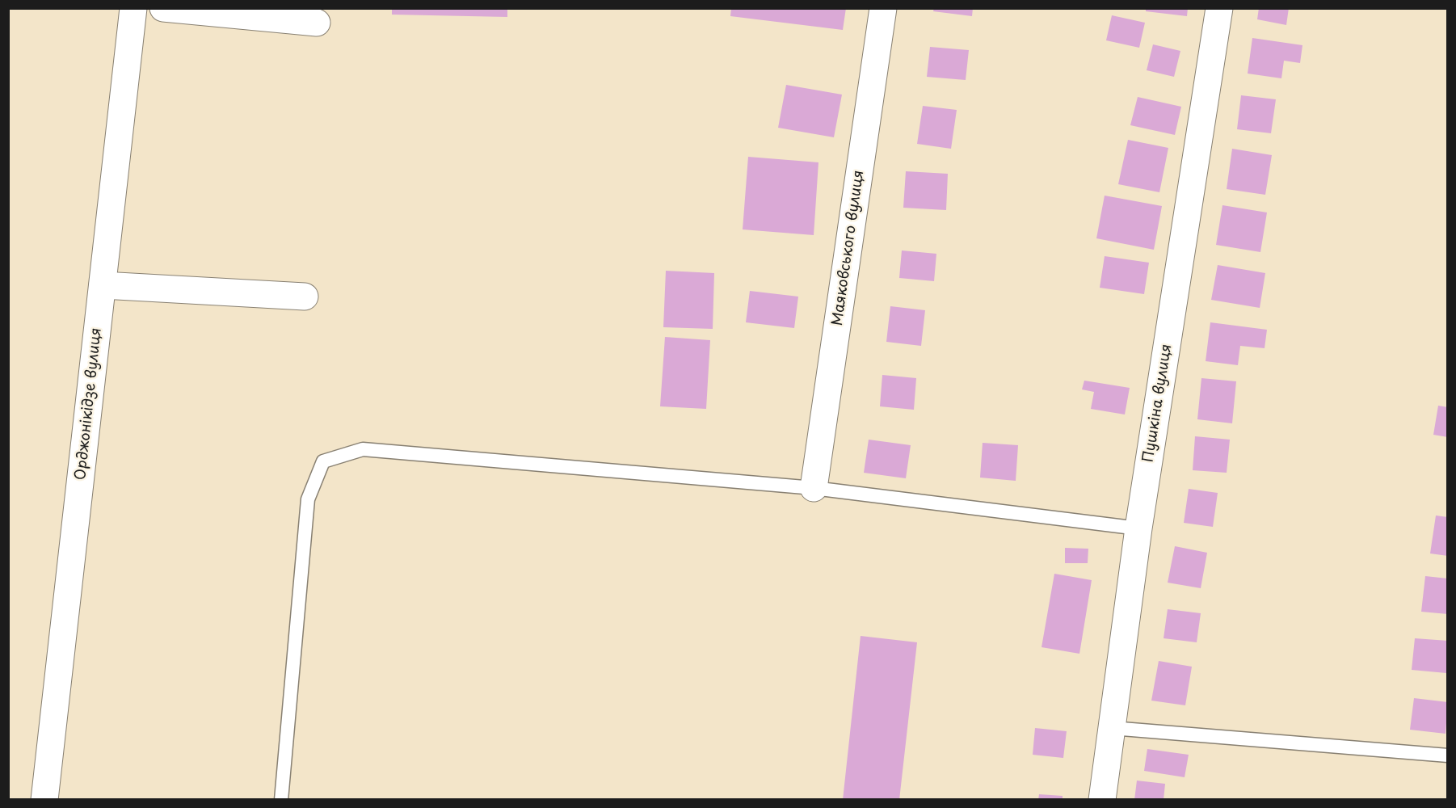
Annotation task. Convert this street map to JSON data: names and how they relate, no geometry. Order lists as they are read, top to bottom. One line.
{"streets":{"street":["Маяковського вулиця","Пушкіна вулиця","Орджонікідзе вулиця"]}}
